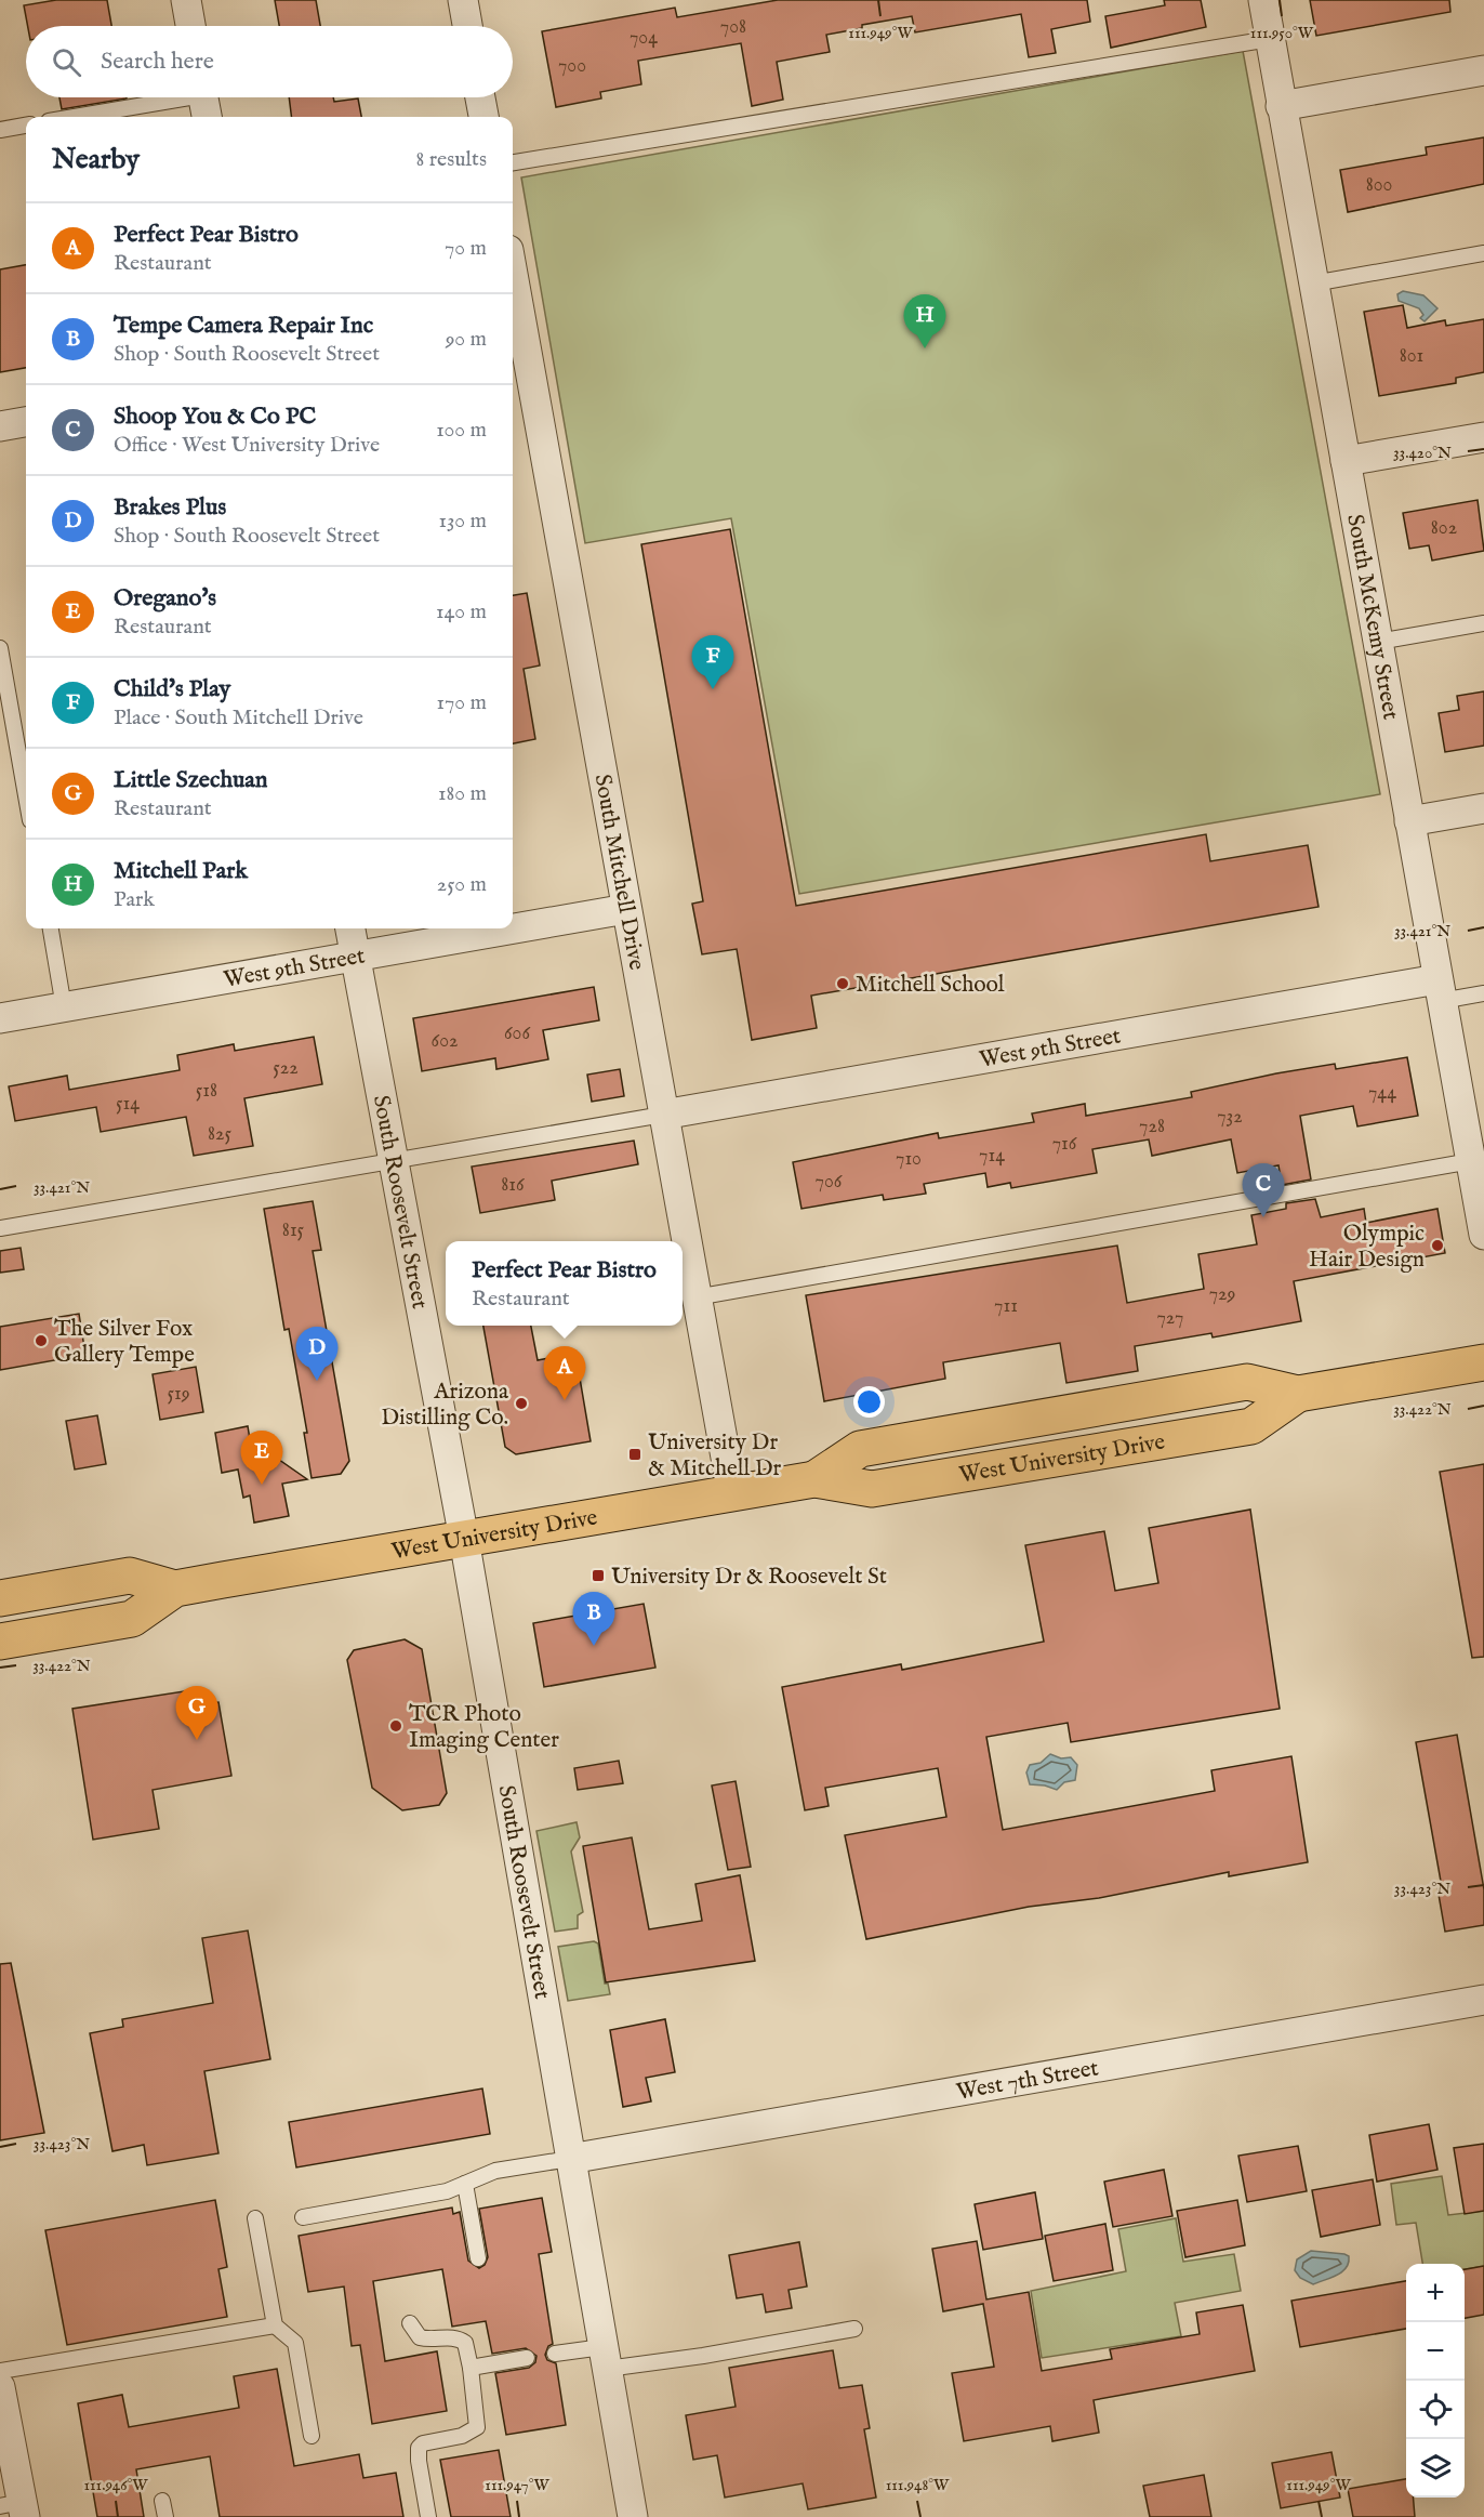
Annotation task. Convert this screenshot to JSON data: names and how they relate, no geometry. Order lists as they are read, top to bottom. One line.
{"streets":{"main road":["West University Drive"],"street":["South McKemy Street","South Mitchell Drive","West 9th Street","South Roosevelt Street","West 7th Street"]},"crossings":[["South McKemy Street","West 9th Street"],["South Mitchell Drive","West 9th Street"],["South Mitchell Drive","West University Drive"],["West 9th Street","South Roosevelt Street"],["South Roosevelt Street","West University Drive"],["South Roosevelt Street","West 7th Street"]],"places":{"other":["Mitchell School","Olympic Hair Design","The Silver Fox Gallery Tempe","Arizona Distilling Co.","TCR Photo Imaging Center"],"transit":["University Dr & Mitchell Dr","University Dr & Roosevelt St"]},"house_numbers":["708","704","700","800","801","802","606","602","522","518","744","514","732","728","825","716","714","710","706","816","815","729","711","727","519"],"page":{"search":"Search here","heading":["Nearby","8 results"],"list":[{"mark":"A","name":"Perfect Pear Bistro","note":"Restaurant","value":"70 m"},{"mark":"B","name":"Tempe Camera Repair Inc","note":"Shop · South Roosevelt Street","value":"90 m"},{"mark":"C","name":"Shoop You & Co PC","note":"Office · West University Drive","value":"100 m"},{"mark":"D","name":"Brakes Plus","note":"Shop · South Roosevelt Street","value":"130 m"},{"mark":"E","name":"Oregano's","note":"Restaurant","value":"140 m"},{"mark":"F","name":"Child's Play","note":"Place · South Mitchell Drive","value":"170 m"},{"mark":"G","name":"Little Szechuan","note":"Restaurant","value":"180 m"},{"mark":"H","name":"Mitchell Park","note":"Park","value":"250 m"}],"pins":["H","F","C","D","A","E","B","G"],"popup":["Perfect Pear Bistro","Restaurant"],"map_buttons":["+","−"]},"coordinates":["111.949°W","111.950°W","33.420°N","33.421°N","33.422°N","33.423°N","111.946°W","111.947°W","111.948°W"]}
